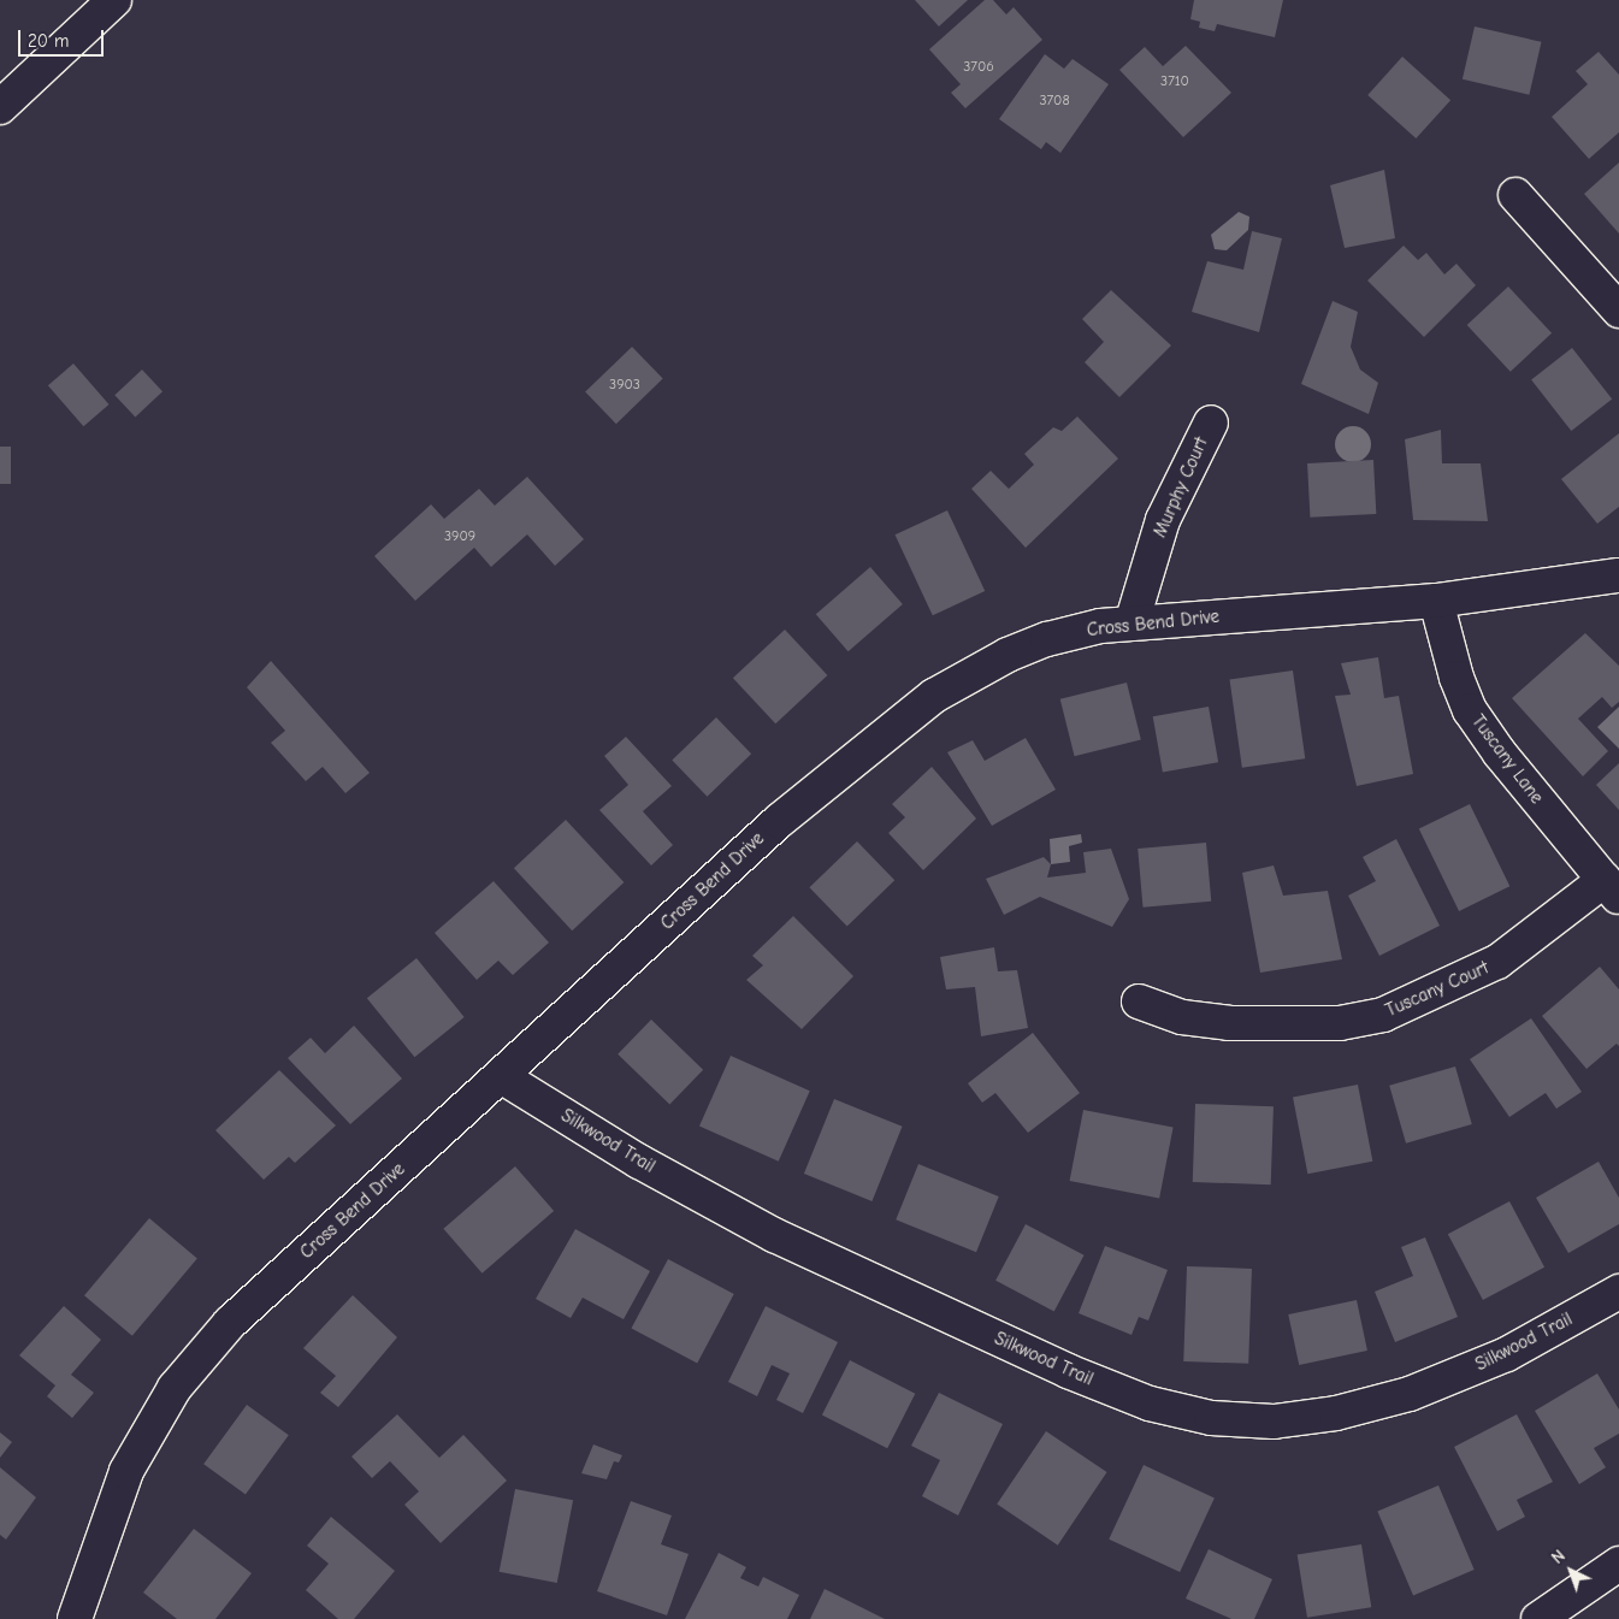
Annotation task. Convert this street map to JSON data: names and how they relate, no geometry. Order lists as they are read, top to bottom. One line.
{"streets":{"street":["Murphy Court","Cross Bend Drive","Tuscany Lane","Tuscany Court","Silkwood Trail"]},"crossings":[["Murphy Court","Cross Bend Drive"],["Cross Bend Drive","Tuscany Lane"],["Cross Bend Drive","Silkwood Trail"],["Tuscany Lane","Tuscany Court"]],"house_numbers":["3706","3710","3708","3903","3909"],"scale_bar":"20 m","north":"top left"}
